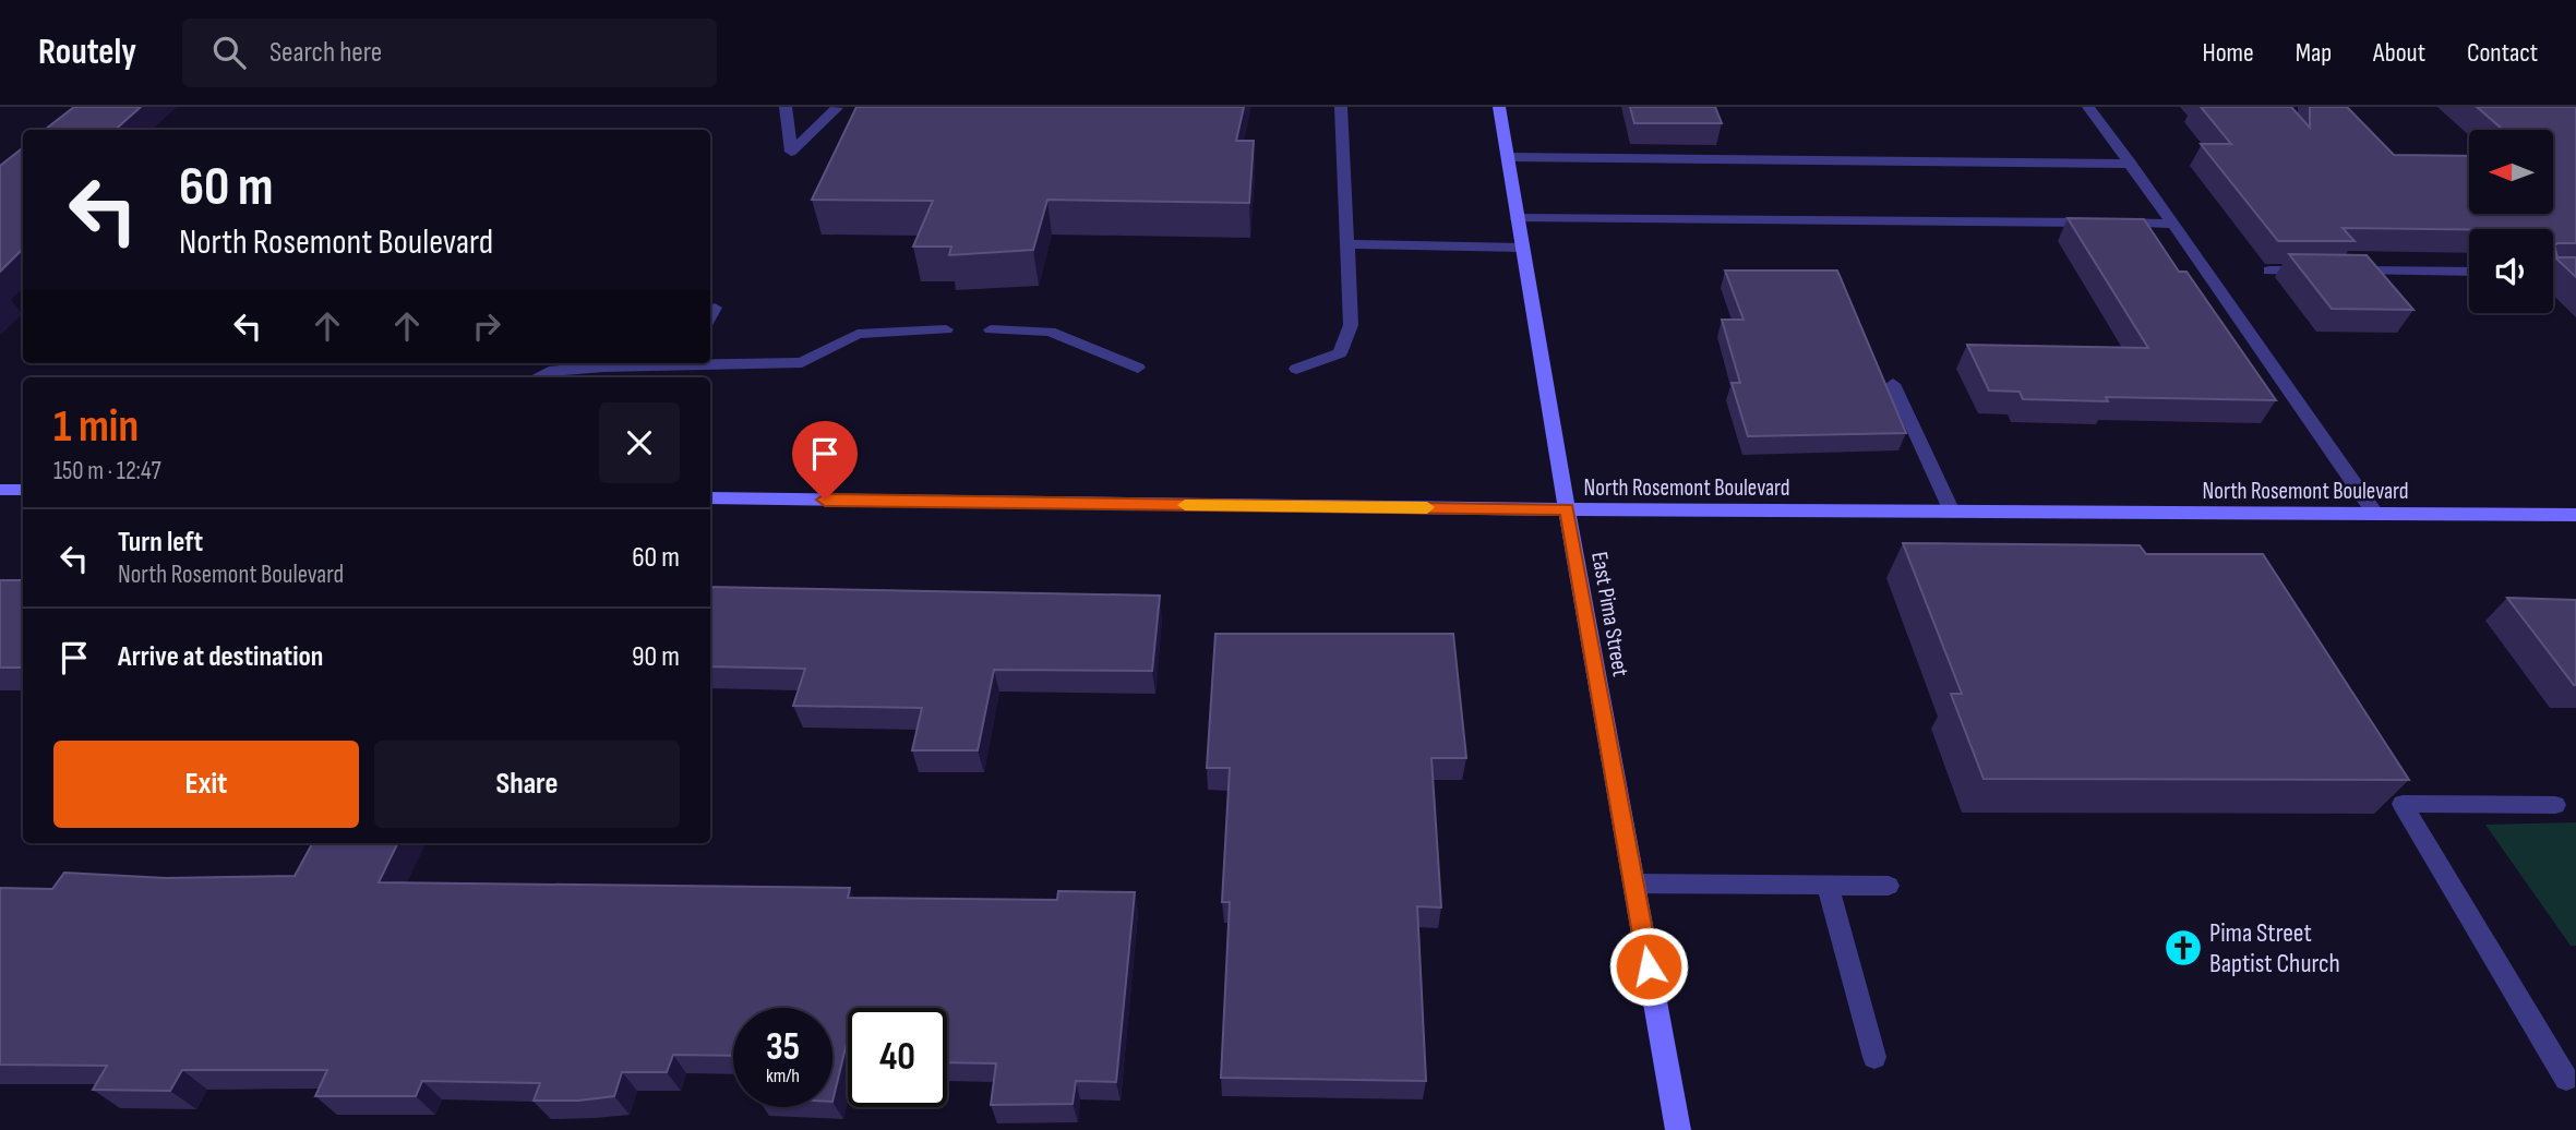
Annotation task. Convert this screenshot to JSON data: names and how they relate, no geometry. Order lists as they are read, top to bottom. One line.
{"streets":{"street":["North Rosemont Boulevard","East Pima Street"]},"crossings":[["North Rosemont Boulevard","East Pima Street"]],"places":{"church":["Pima Street Baptist Church"]},"north":"left","page":{"header":"Routely","search":"Search here","nav":["Home","Map","About","Contact"],"turn":["60 m","North Rosemont Boulevard"],"heading":["1 min","150 m · 12:47"],"list":[{"name":"Turn left","note":"North Rosemont Boulevard","value":"60 m"},{"name":"Arrive at destination","value":"90 m"}],"buttons":["Exit","Share"],"speed":"35 km/h","limit":"40"}}
